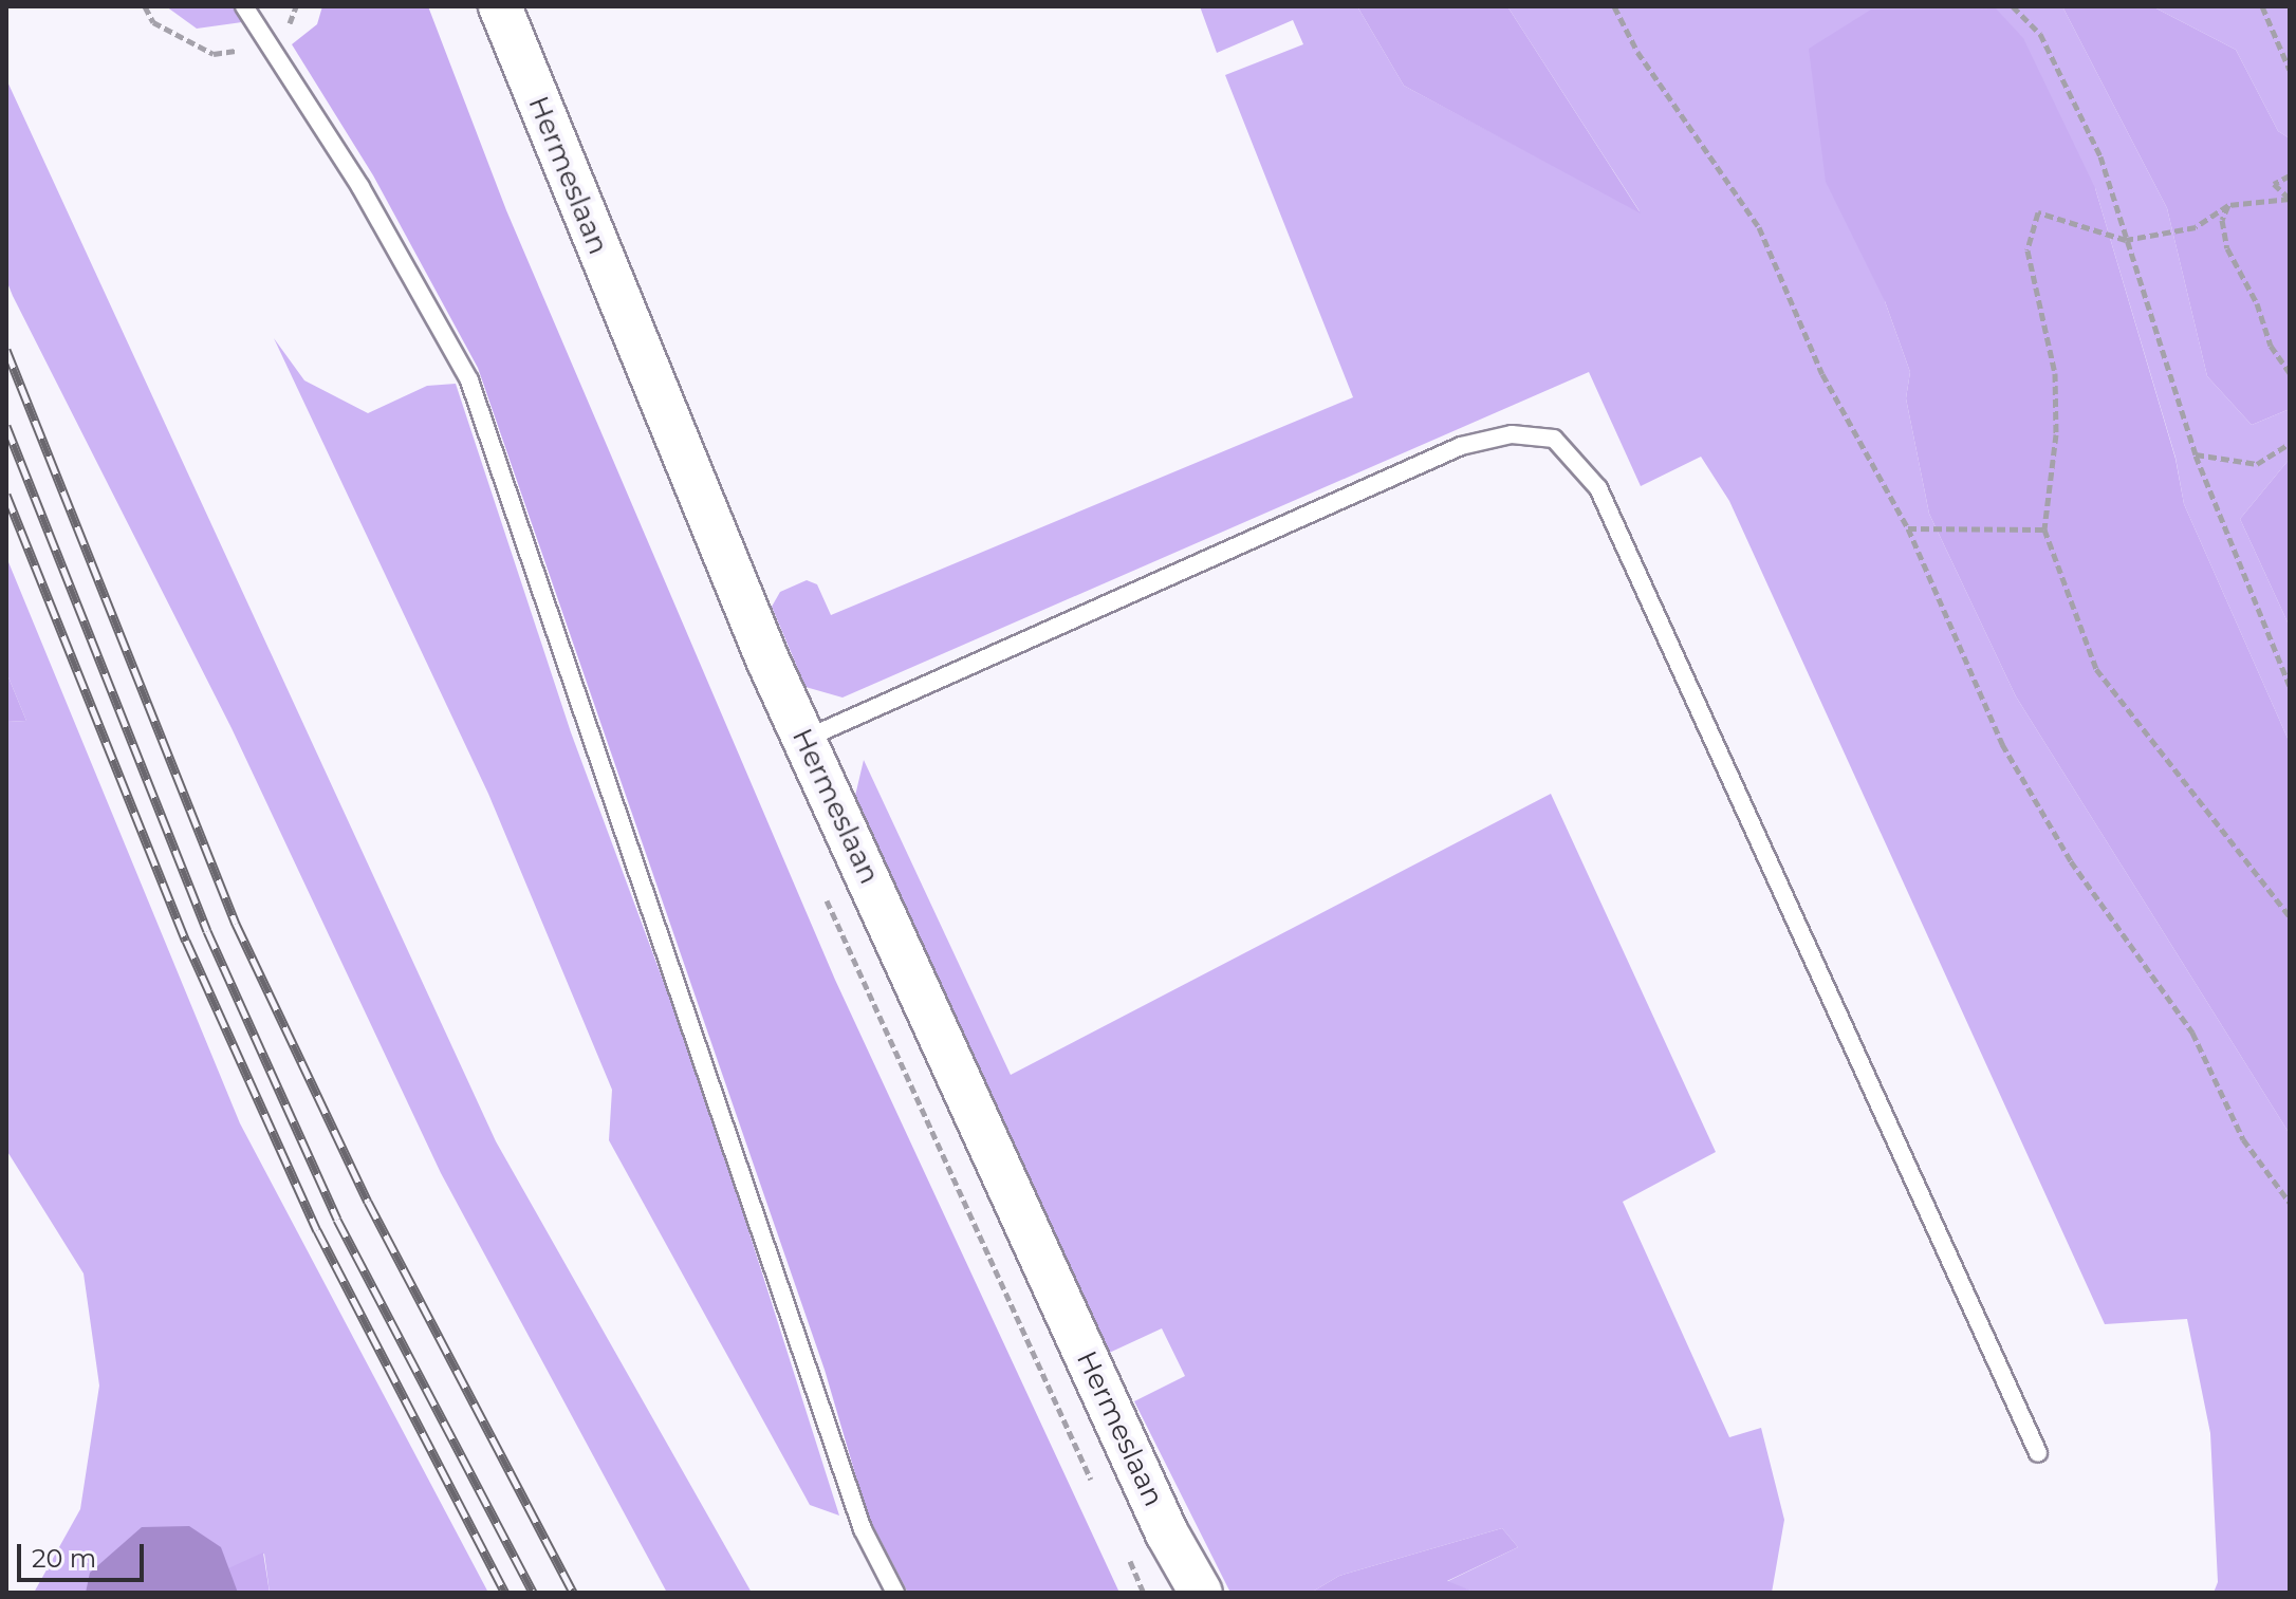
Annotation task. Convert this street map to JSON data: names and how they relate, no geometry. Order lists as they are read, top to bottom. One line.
{"streets":{"street":["Hermeslaan"]},"scale_bar":"20 m"}
